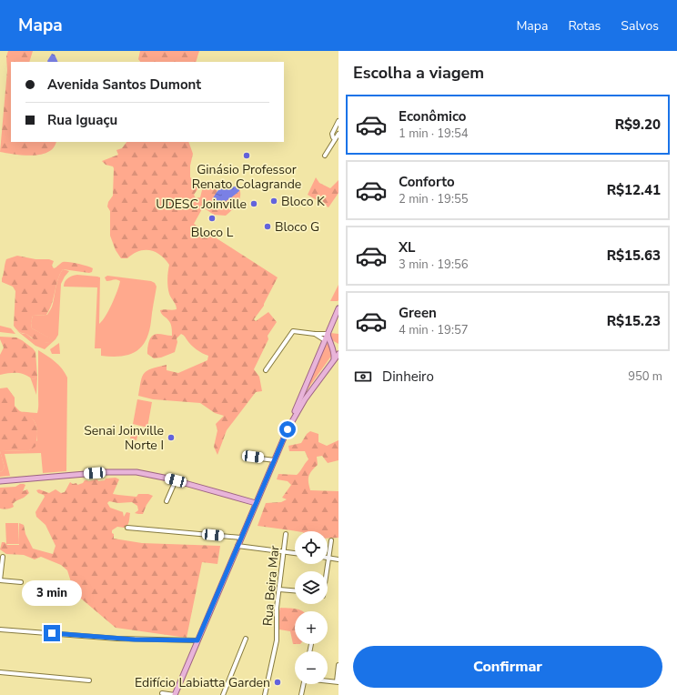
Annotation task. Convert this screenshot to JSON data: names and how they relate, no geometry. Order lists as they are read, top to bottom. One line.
{"streets":{"street":["Rua Beira Mar"]},"places":["Ginásio Professor Renato Colagrande","Bloco K","UDESC Joinville","Bloco L","Bloco G","Senai Joinville Norte I","Edifício Labiatta Garden"],"page":{"header":"Mapa","nav":["Mapa","Rotas","Salvos"],"heading":"Escolha a viagem","banner":["Avenida Santos Dumont","Rua Iguaçu"],"list":[{"name":"Econômico","note":"1 min · 19:54","value":"R$9.20"},{"name":"Conforto","note":"2 min · 19:55","value":"R$12.41"},{"name":"XL","note":"3 min · 19:56","value":"R$15.63"},{"name":"Green","note":"4 min · 19:57","value":"R$15.23"}],"pay":["Dinheiro","950 m"],"map_buttons":["+","−"],"bubble":"3 min","buttons":"Confirmar"}}
